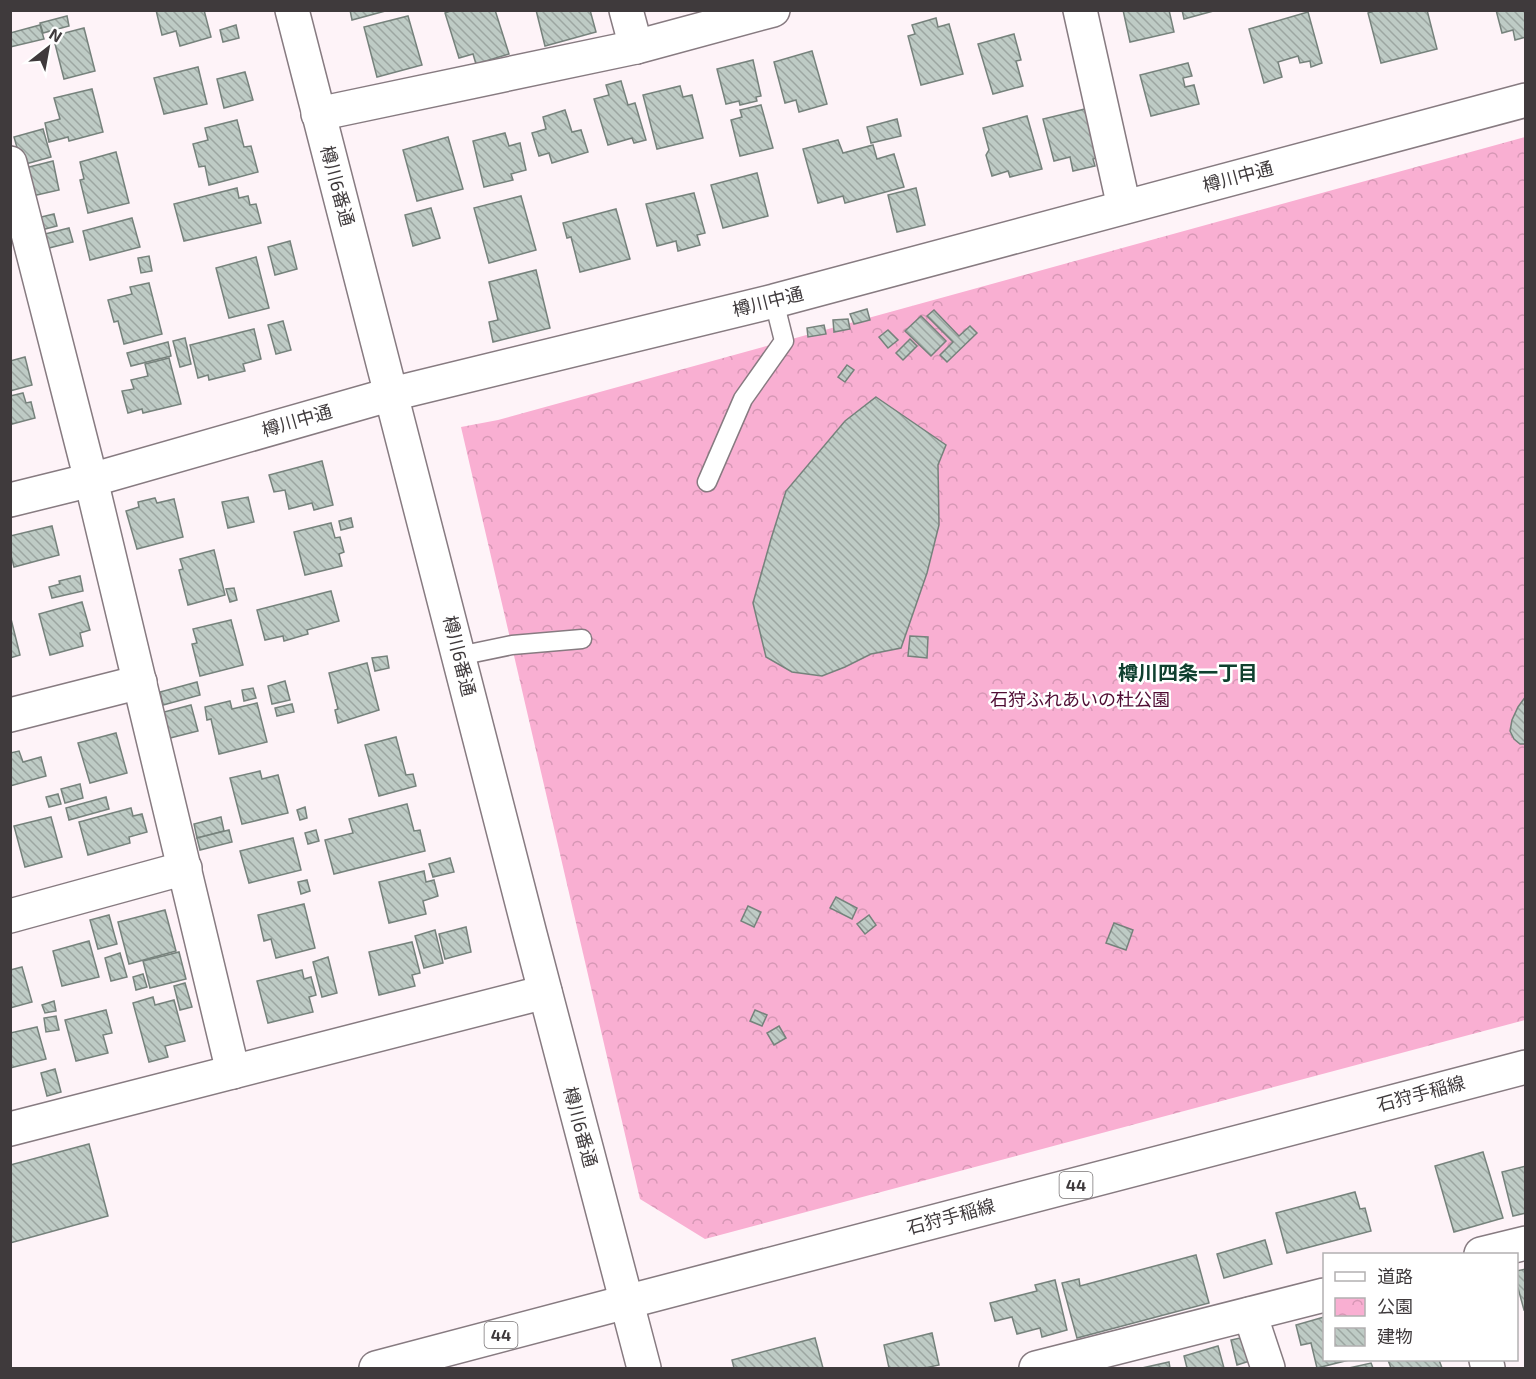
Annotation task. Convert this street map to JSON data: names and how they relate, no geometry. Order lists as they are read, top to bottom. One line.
{"streets":{"street":["樽川中通","樽川6番通","石狩手稲線","44"]},"crossings":[["樽川中通","樽川6番通"],["樽川6番通","石狩手稲線"]],"districts":["樽川四条一丁目"],"parks":["石狩ふれあいの杜公園"],"legend":["道路","公園","建物"],"north":"top right"}
